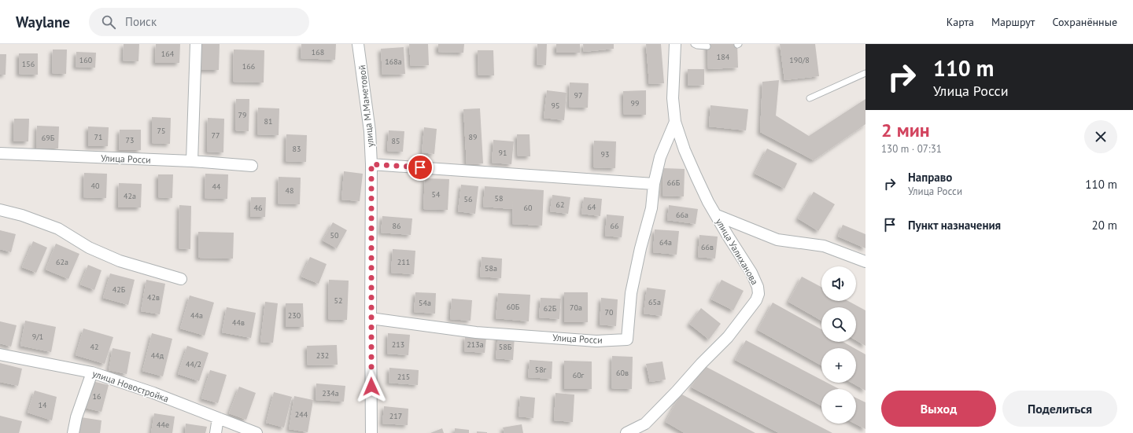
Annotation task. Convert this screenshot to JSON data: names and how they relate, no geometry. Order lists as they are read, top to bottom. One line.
{"streets":{"street":["улица М.Маметовой","Улица Росси","улица Уалиханова","улица Новостройка"]},"crossings":[["улица М.Маметовой","Улица Росси"],["Улица Росси","улица Уалиханова"]],"house_numbers":["168","164","184","160","190/8","168а","156","166","97","99","95","79","81","75","77","71","89","69Б","73","85","83","91","93","66Б","40","44","48","54","42а","58","56","62","64","46","60","66а","86","66","50","64а","66в","62а","211","58а","42Б","42в","52","65а","54а","60Б","70а","62Б","70","44а","230","44в","9/1","213","213а","42","58Б","44д","232","44/2","58г","60в","60г","215","234а","16","14","244","217","44е"],"page":{"header":"Waylane","search":"Поиск","nav":["Карта","Маршрут","Сохранённые"],"turn":["110 m","Улица Росси"],"heading":["2 мин","130 m · 07:31"],"list":[{"name":"Направо","note":"Улица Росси","value":"110 m"},{"name":"Пункт назначения","value":"20 m"}],"map_buttons":["+","−"],"buttons":["Выход","Поделиться"]}}
